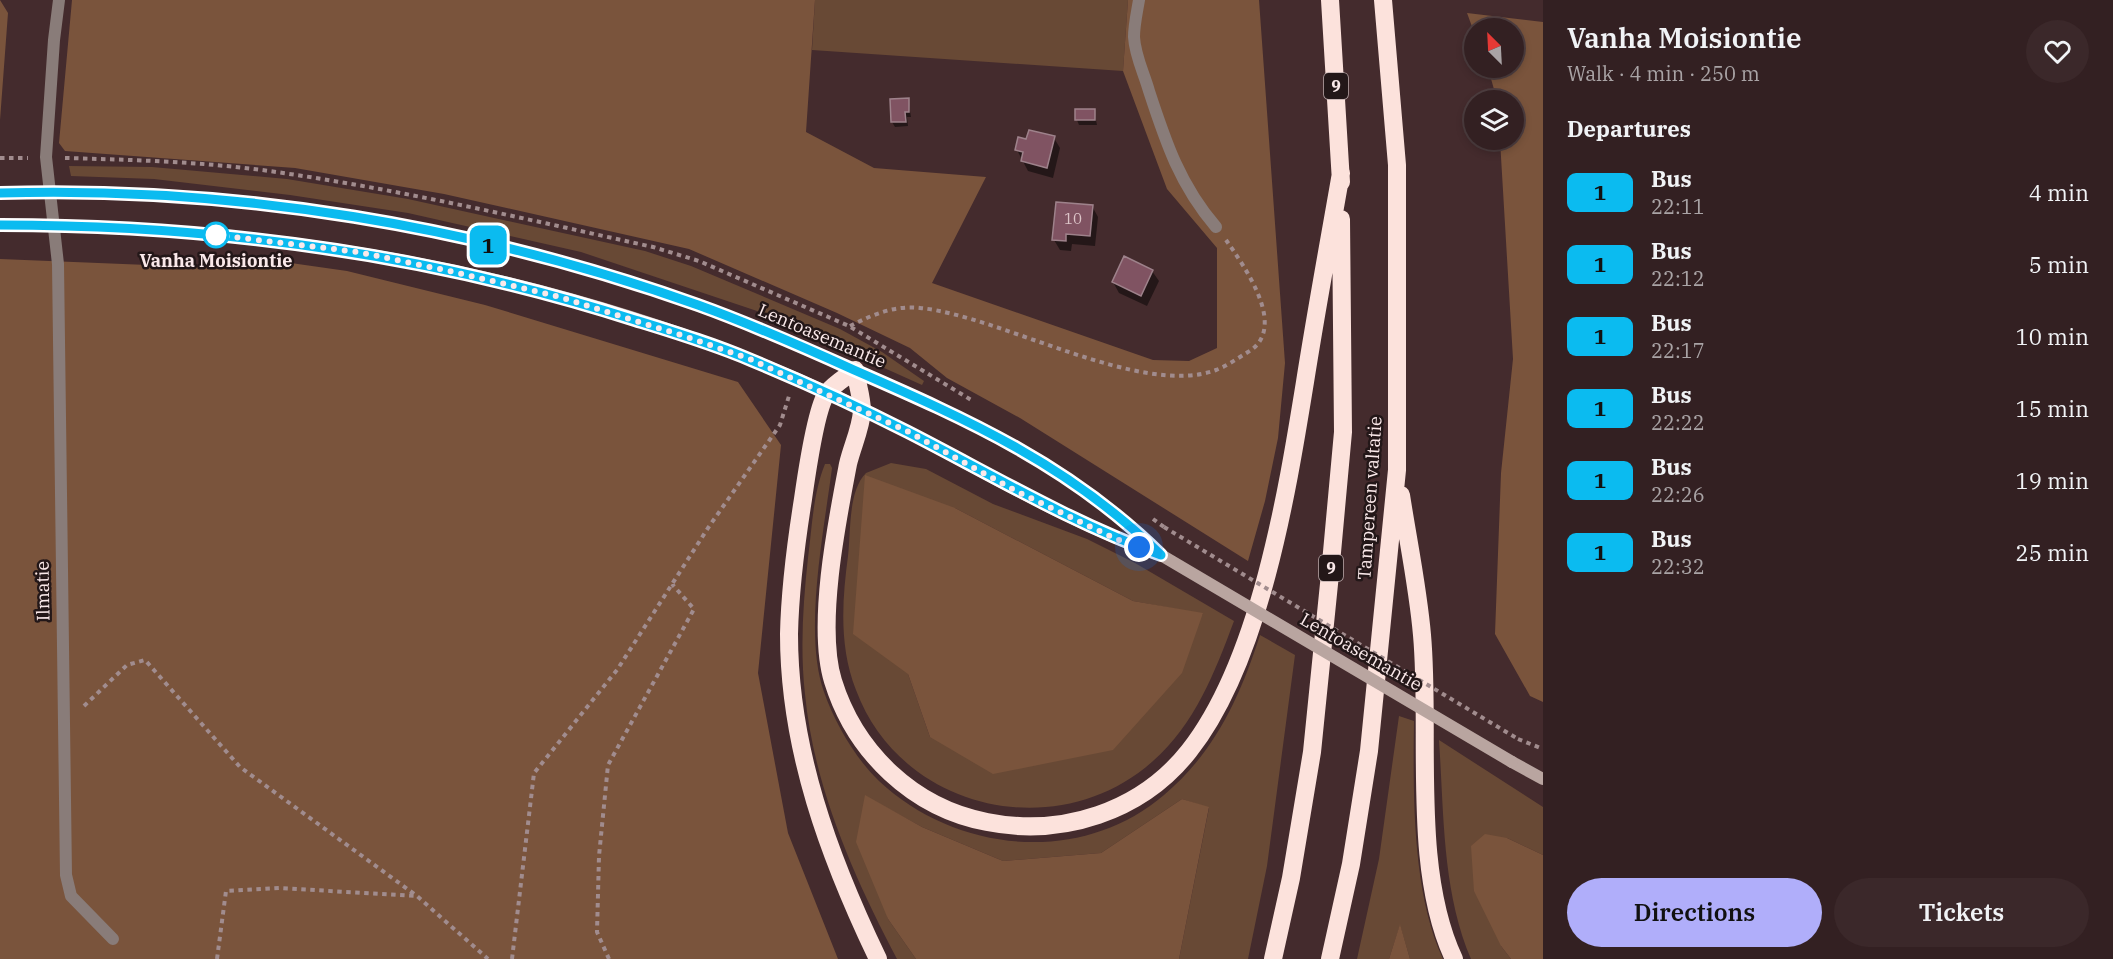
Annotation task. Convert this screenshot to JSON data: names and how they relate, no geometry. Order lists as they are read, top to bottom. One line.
{"streets":{"highway":["9","Tampereen valtatie"],"main road":["Lentoasemantie"],"street":["Ilmatie"]},"crossings":[["Lentoasemantie","Ilmatie"]],"places":["Vanha Moisiontie"],"lines":["bus line 1"],"house_numbers":["10"],"north":"top left","page":{"on_map":"1","heading":[["Vanha Moisiontie","Walk · 4 min · 250 m"],"Departures"],"list":[{"mark":"1","name":"Bus","note":"22:11","value":"4 min"},{"mark":"1","name":"Bus","note":"22:12","value":"5 min"},{"mark":"1","name":"Bus","note":"22:17","value":"10 min"},{"mark":"1","name":"Bus","note":"22:22","value":"15 min"},{"mark":"1","name":"Bus","note":"22:26","value":"19 min"},{"mark":"1","name":"Bus","note":"22:32","value":"25 min"}],"buttons":["Directions","Tickets"]}}
